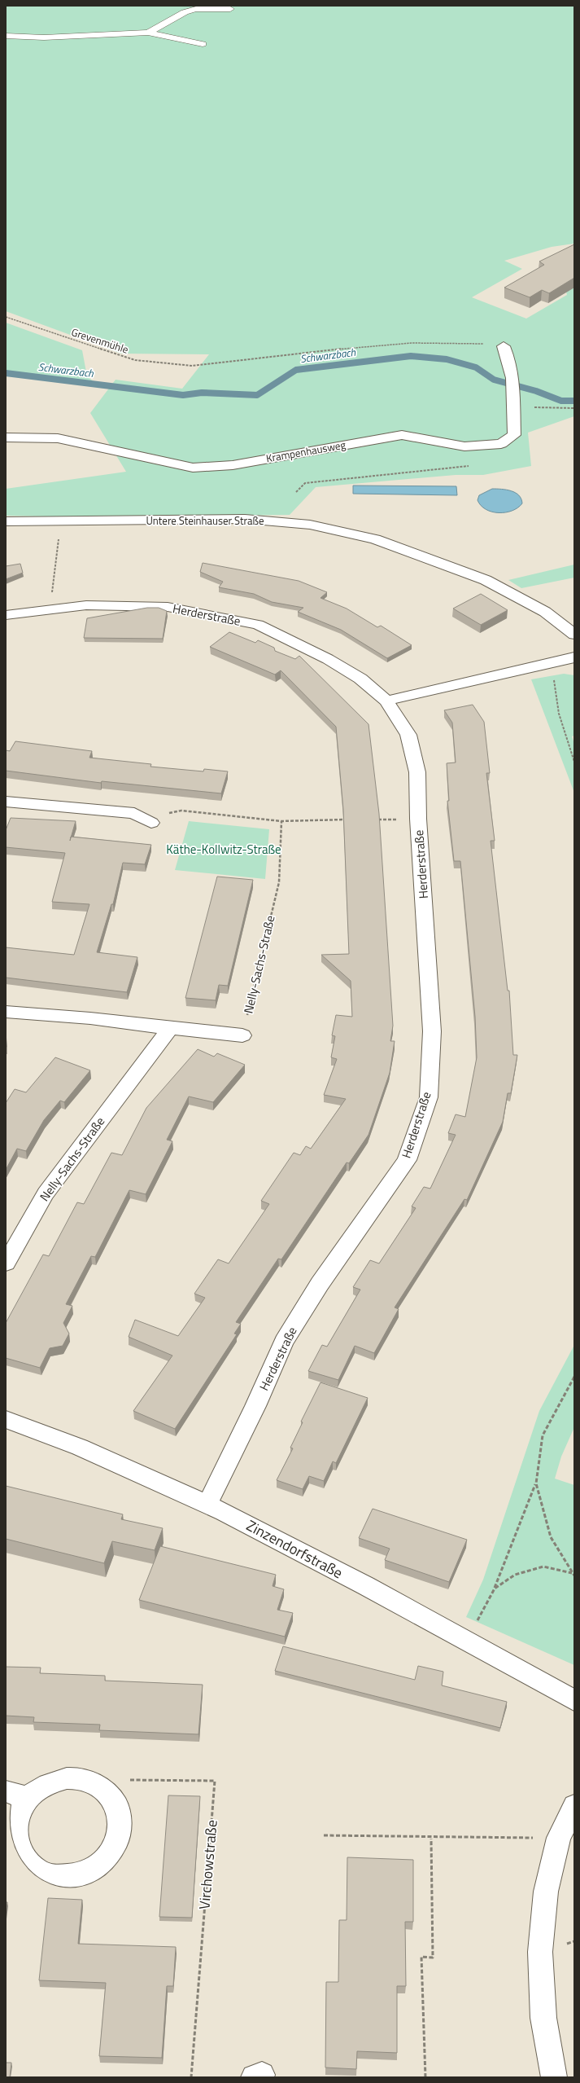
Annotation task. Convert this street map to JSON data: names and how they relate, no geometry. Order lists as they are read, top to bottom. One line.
{"streets":{"street":["Krampenhausweg","Untere Steinhauser Straße","Herderstraße","Nelly-Sachs-Straße","Zinzendorfstraße"],"path":["Grevenmühle","Virchowstraße"]},"crossings":[["Grevenmühle","Krampenhausweg"],["Herderstraße","Zinzendorfstraße"]],"water":["Schwarzbach"],"parks":["Käthe-Kollwitz-Straße"]}
